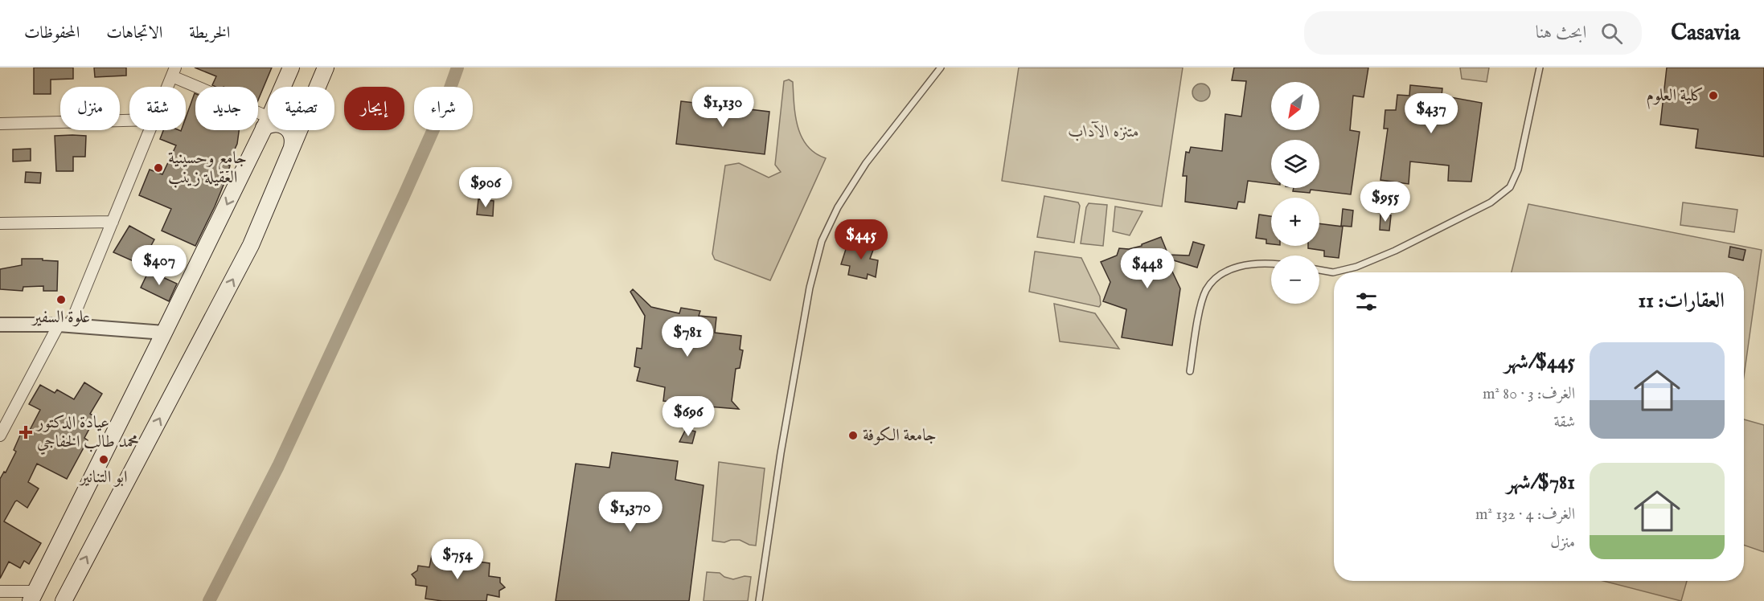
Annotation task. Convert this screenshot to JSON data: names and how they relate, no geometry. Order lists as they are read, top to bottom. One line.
{"parks":["متنزه الآداب"],"places":{"other":["كلية العلوم","جامع وحسينية العقيلة زينب","علوة السفير","جامعة الكوفة","ابو التنانير"],"health":["عيادة الدكتور محمد طالب الخفاجي"]},"north":"bottom left","page":{"header":"Casavia","search":"ابحث هنا","nav":["الخريطة","الاتجاهات","المحفوظات"],"map_buttons":["+","−"],"price":["$1,130","$437","$906","$955","$445","$407","$448","$781","$696","$1,370","$754"],"chip":["شراء","إيجار","تصفية","جديد","شقة","منزل"],"heading":"العقارات: 11","list":[{"name":"$445/شهر","note":"الغرف: 3 · 80 m² · شقة"},{"name":"$781/شهر","note":"الغرف: 4 · 132 m² · منزل"}]}}
